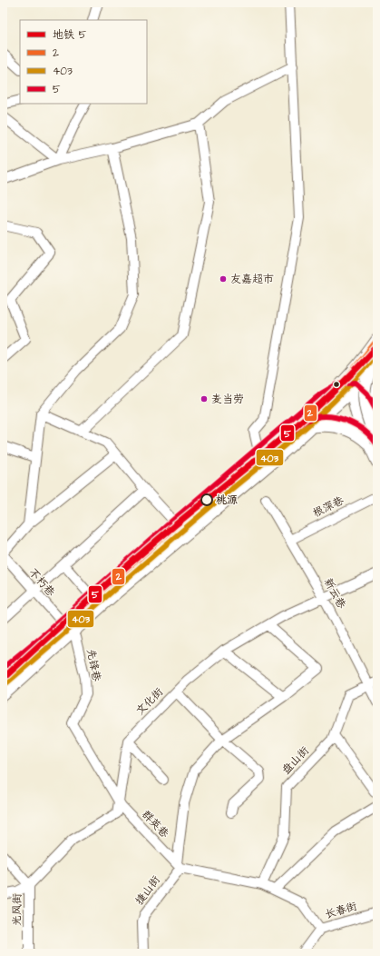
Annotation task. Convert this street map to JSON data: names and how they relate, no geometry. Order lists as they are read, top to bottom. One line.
{"streets":{"street":["根深巷","不朽巷","新云巷","先锋巷","文化街","盘山街","群英巷","捷山街","光风街","长春街"]},"crossings":[["根深巷","新云巷"],["不朽巷","先锋巷"],["新云巷","文化街"],["新云巷","盘山街"],["先锋巷","群英巷"],["群英巷","捷山街"]],"places":["友嘉超市","麦当劳","桃源"],"lines":["transit line 2","metro line 5","transit line 403","transit line 5"],"legend":["地铁 5","2","403","5"]}
